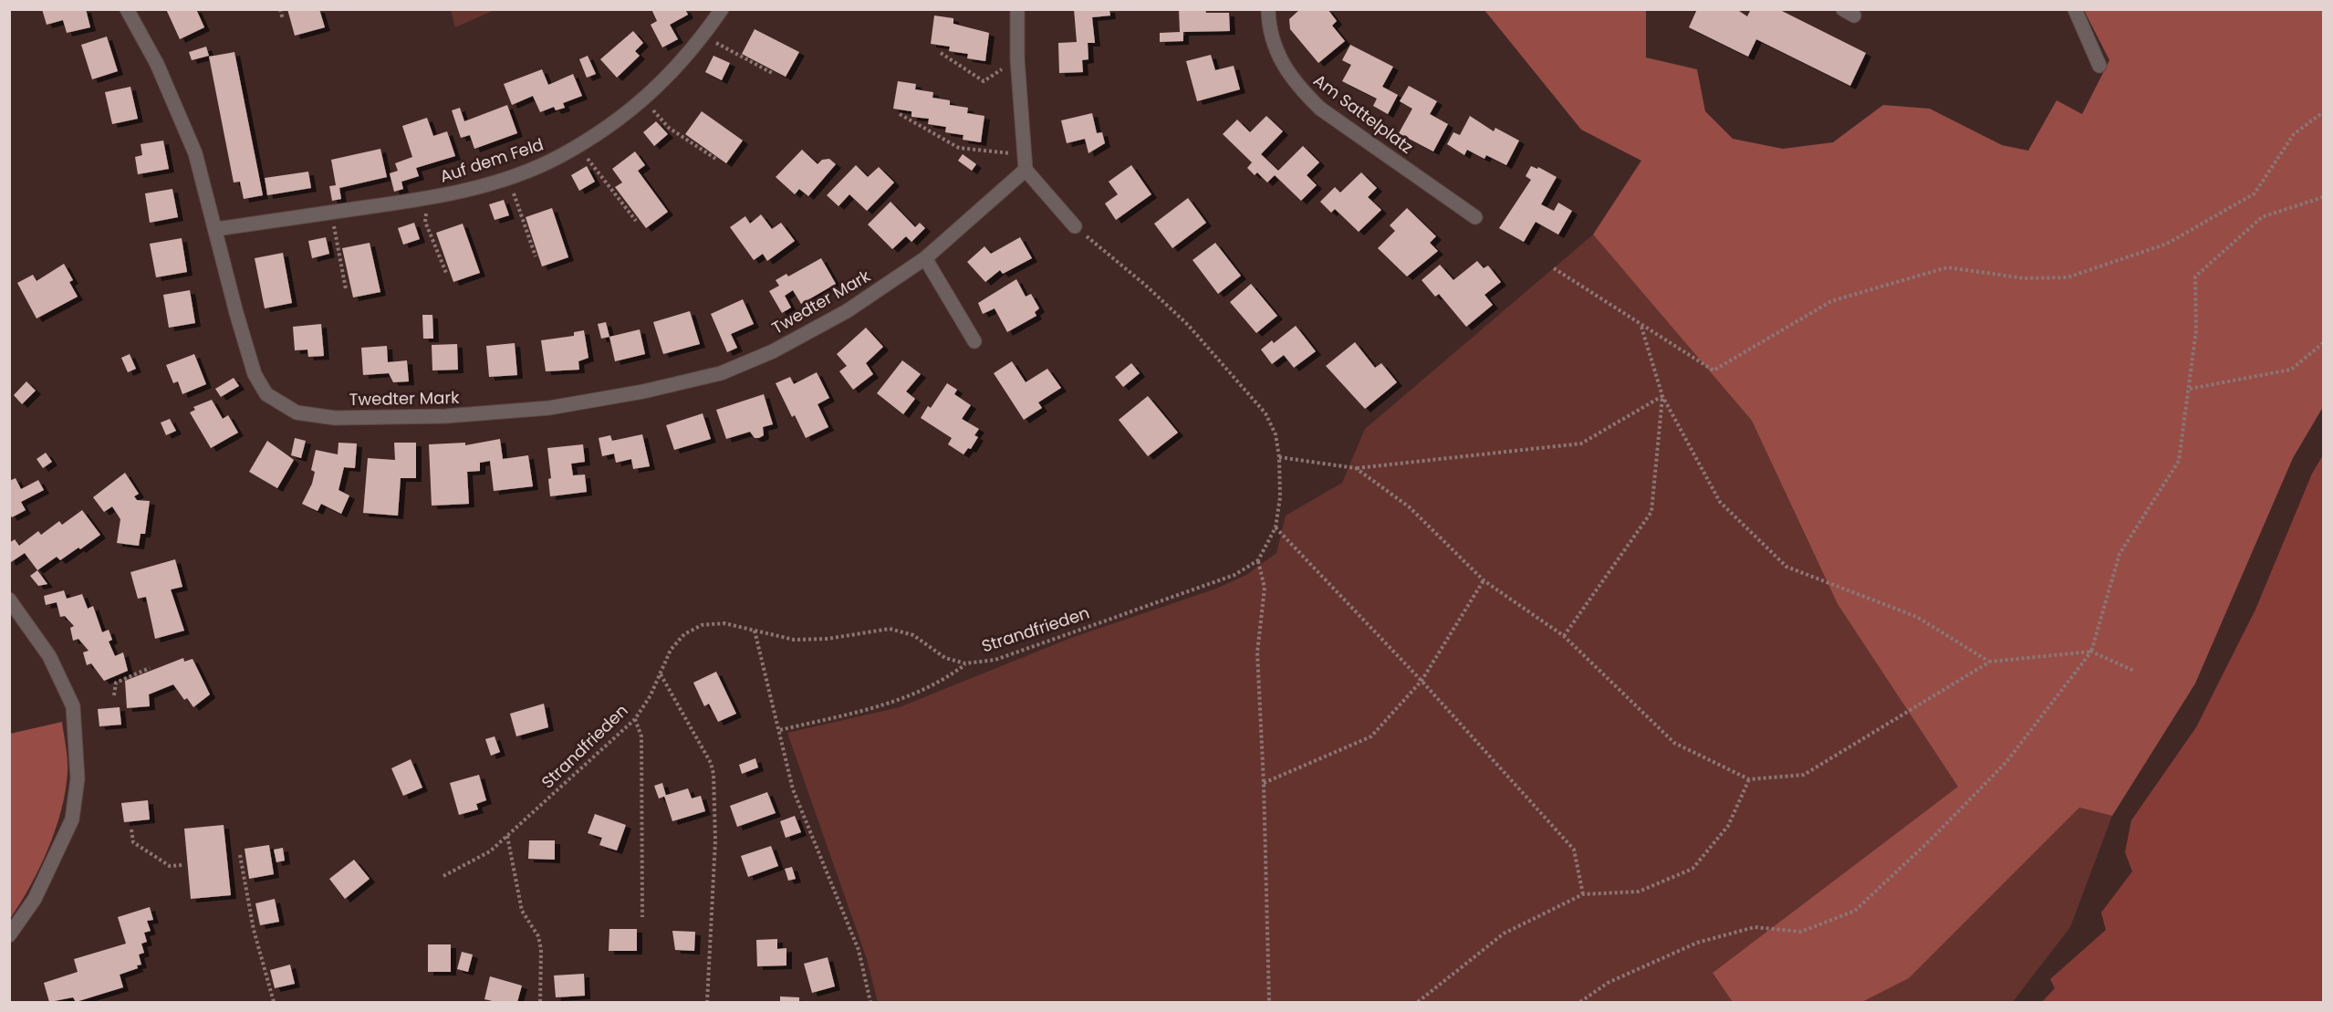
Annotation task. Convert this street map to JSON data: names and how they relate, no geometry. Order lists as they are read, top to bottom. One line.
{"streets":{"street":["Am Sattelplatz","Auf dem Feld","Twedter Mark"],"path":["Strandfrieden"]},"crossings":[["Auf dem Feld","Twedter Mark"]]}
